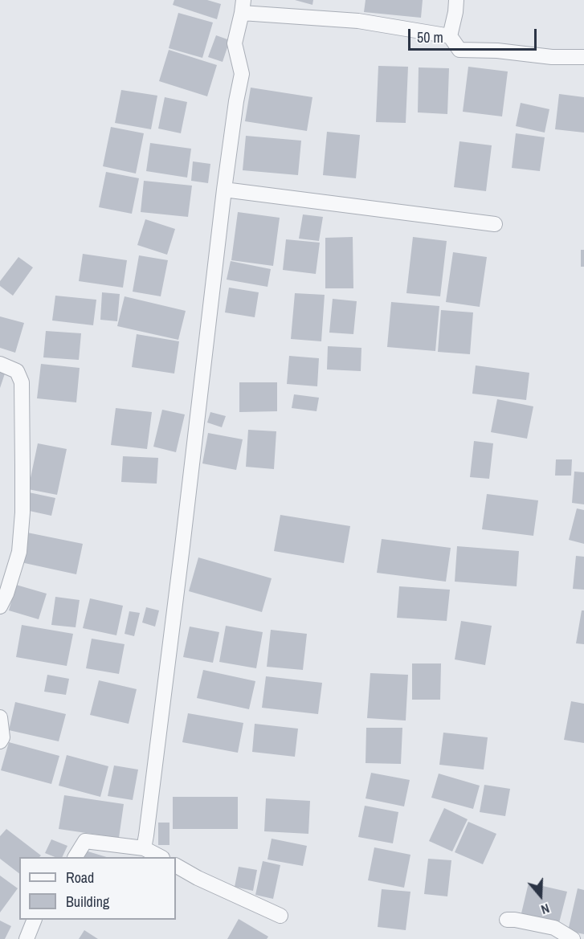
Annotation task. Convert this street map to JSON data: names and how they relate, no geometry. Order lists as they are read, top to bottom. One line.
{"legend":["Road","Building"],"scale_bar":"50 m","north":"bottom"}
